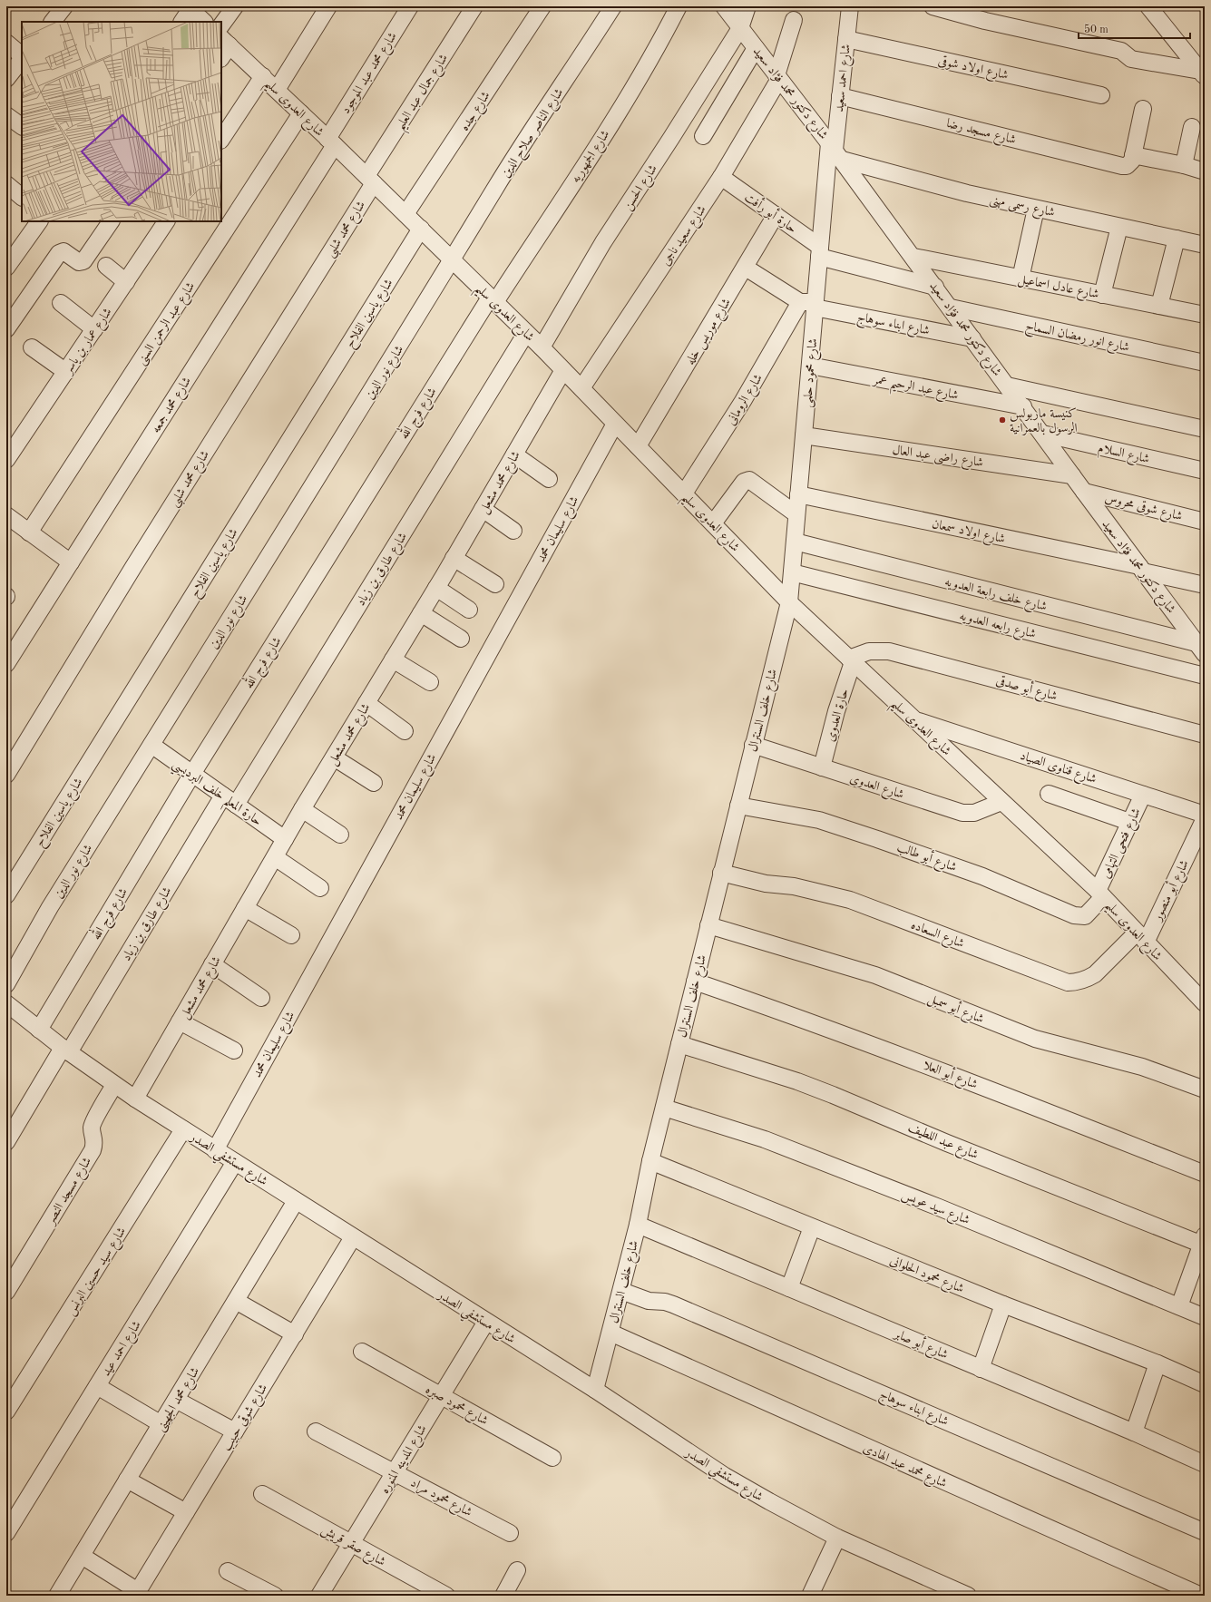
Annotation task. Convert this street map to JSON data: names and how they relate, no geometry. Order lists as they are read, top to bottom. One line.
{"streets":{"street":["شارع اولاد شوقى","شارع محمد عبد الموجود","شارع احمد سعيد","شارع جمال عبد العليم","شارع دكتور محمد فؤاد سعيد","شارع العدوى سليم","شارع جده","شارع مسجد رضا","شارع الناصر صلاح الدين","شارع الجمهوريه","شارع الحسن","شارع رسمى مهنى","حارة أبو رأفت","شارع محمد شلبى","شارع سعيد ناجى","شارع عادل اسماعيل","شارع ياسين الفلاح","شارع عبد الرحمن السنى","شارع ابناء سوهاج","شارع موريس خله","شارع انور رمضان السماح","شارع عمار بن ياسر","شارع نور الدين","شارع محمود حلمى","شارع عبد الرحيم عمر","شارع الرومانى","شارع محمد جمعه","شارع فرج الله","شارع السلام","شارع راضى عبد العال","شارع محمد مشعل","شارع شوقى محروس","شارع سليمان محمد","شارع اولاد سمعان","شارع طارق بن زياد","شارع خلف رابعة العدويه","شارع رابعه العدويه","شارع أبو صدقى","شارع خلف السنترال","حارة العدوى","شارع قناوى الصياد","شارع العدوى","حارة المعلم خلف البرديسي","شارع فتحى التهامى","شارع أبو طالب","شارع أبو منصور","شارع السعاده","شارع أبو سمبل","شارع أبو العلا","شارع عبد اللطيف","شارع مستشفي الصدر","شارع مسجد النصر","شارع سيد عويس","شارع سيد حسين البرنس","شارع محمود الحلوانى","شارع أبو صابر","شارع احمد عيد","شارع محمد الجهينى","شارع محمود صبره","شارع شوقى حبيب","شارع المدينه المنوره","شارع محمد عبد الهادى","شارع محمود مراد","شارع صقر قريش"]},"crossings":[["شارع اولاد شوقى","شارع احمد سعيد"],["شارع محمد عبد الموجود","شارع العدوى سليم"],["شارع محمد عبد الموجود","شارع محمد جمعه"],["شارع احمد سعيد","شارع دكتور محمد فؤاد سعيد"],["شارع احمد سعيد","شارع مسجد رضا"],["شارع احمد سعيد","شارع رسمى مهنى"],["شارع احمد سعيد","شارع محمود حلمى"],["شارع جمال عبد العليم","شارع العدوى سليم"],["شارع جمال عبد العليم","شارع محمد شلبى"],["شارع دكتور محمد فؤاد سعيد","شارع الحسن"],["شارع دكتور محمد فؤاد سعيد","شارع رسمى مهنى"],["شارع دكتور محمد فؤاد سعيد","شارع سعيد ناجى"],["شارع دكتور محمد فؤاد سعيد","شارع عادل اسماعيل"],["شارع دكتور محمد فؤاد سعيد","شارع ابناء سوهاج"],["شارع دكتور محمد فؤاد سعيد","شارع انور رمضان السماح"],["شارع دكتور محمد فؤاد سعيد","شارع محمود حلمى"],["شارع دكتور محمد فؤاد سعيد","شارع عبد الرحيم عمر"],["شارع دكتور محمد فؤاد سعيد","شارع السلام"],["شارع دكتور محمد فؤاد سعيد","شارع راضى عبد العال"],["شارع دكتور محمد فؤاد سعيد","شارع شوقى محروس"],["شارع دكتور محمد فؤاد سعيد","شارع اولاد سمعان"],["شارع دكتور محمد فؤاد سعيد","شارع خلف رابعة العدويه"],["شارع العدوى سليم","شارع جده"],["شارع العدوى سليم","شارع الناصر صلاح الدين"],["شارع العدوى سليم","شارع الجمهوريه"],["شارع العدوى سليم","شارع الحسن"],["شارع العدوى سليم","شارع محمد شلبى"],["شارع العدوى سليم","شارع سعيد ناجى"],["شارع العدوى سليم","شارع ياسين الفلاح"],["شارع العدوى سليم","شارع عبد الرحمن السنى"],["شارع العدوى سليم","شارع موريس خله"],["شارع العدوى سليم","شارع نور الدين"],["شارع العدوى سليم","شارع محمود حلمى"],["شارع العدوى سليم","شارع الرومانى"],["شارع العدوى سليم","شارع محمد جمعه"],["شارع العدوى سليم","شارع فرج الله"],["شارع العدوى سليم","شارع محمد مشعل"],["شارع العدوى سليم","شارع سليمان محمد"],["شارع العدوى سليم","شارع طارق بن زياد"],["شارع العدوى سليم","شارع أبو صدقى"],["شارع العدوى سليم","شارع خلف السنترال"],["شارع العدوى سليم","حارة العدوى"],["شارع العدوى سليم","شارع قناوى الصياد"],["شارع العدوى سليم","شارع العدوى"],["شارع العدوى سليم","شارع فتحى التهامى"],["شارع العدوى سليم","شارع أبو طالب"],["شارع العدوى سليم","شارع أبو منصور"],["شارع العدوى سليم","شارع السعاده"],["شارع الناصر صلاح الدين","شارع نور الدين"],["شارع الجمهوريه","شارع فرج الله"],["شارع رسمى مهنى","شارع محمود حلمى"],["حارة أبو رأفت","شارع سعيد ناجى"],["حارة أبو رأفت","شارع موريس خله"],["حارة أبو رأفت","شارع محمود حلمى"],["شارع ابناء سوهاج","شارع محمود حلمى"],["شارع ابناء سوهاج","شارع الرومانى"],["شارع ابناء سوهاج","شارع خلف السنترال"],["شارع نور الدين","حارة المعلم خلف البرديسي"],["شارع محمود حلمى","شارع عبد الرحيم عمر"],["شارع محمود حلمى","شارع الرومانى"],["شارع محمود حلمى","شارع راضى عبد العال"],["شارع محمود حلمى","شارع اولاد سمعان"],["شارع محمود حلمى","شارع خلف رابعة العدويه"],["شارع محمود حلمى","شارع رابعه العدويه"],["شارع محمود حلمى","شارع خلف السنترال"],["شارع فرج الله","حارة المعلم خلف البرديسي"],["شارع فرج الله","شارع مستشفي الصدر"],["شارع محمد مشعل","حارة المعلم خلف البرديسي"],["شارع محمد مشعل","شارع مستشفي الصدر"],["شارع سليمان محمد","شارع مستشفي الصدر"],["شارع طارق بن زياد","حارة المعلم خلف البرديسي"],["شارع طارق بن زياد","شارع مستشفي الصدر"],["شارع أبو صدقى","حارة العدوى"],["شارع خلف السنترال","شارع العدوى"],["شارع خلف السنترال","شارع أبو طالب"],["شارع خلف السنترال","شارع السعاده"],["شارع خلف السنترال","شارع أبو سمبل"],["شارع خلف السنترال","شارع أبو العلا"],["شارع خلف السنترال","شارع عبد اللطيف"],["شارع خلف السنترال","شارع مستشفي الصدر"],["شارع خلف السنترال","شارع سيد عويس"],["شارع خلف السنترال","شارع محمود الحلوانى"],["شارع خلف السنترال","شارع أبو صابر"],["شارع خلف السنترال","شارع محمد عبد الهادى"],["حارة العدوى","شارع العدوى"],["شارع قناوى الصياد","شارع فتحى التهامى"],["شارع فتحى التهامى","شارع أبو طالب"],["شارع أبو منصور","شارع السعاده"],["شارع مستشفي الصدر","شارع مسجد النصر"],["شارع مستشفي الصدر","شارع سيد حسين البرنس"],["شارع مستشفي الصدر","شارع احمد عيد"],["شارع مستشفي الصدر","شارع محمد الجهينى"],["شارع مستشفي الصدر","شارع شوقى حبيب"],["شارع مستشفي الصدر","شارع المدينه المنوره"],["شارع محمود صبره","شارع المدينه المنوره"],["شارع المدينه المنوره","شارع محمود مراد"],["شارع المدينه المنوره","شارع صقر قريش"]],"places":["كنيسة ماربولس الرسول بالعمرانية"],"scale_bar":"50 m"}
